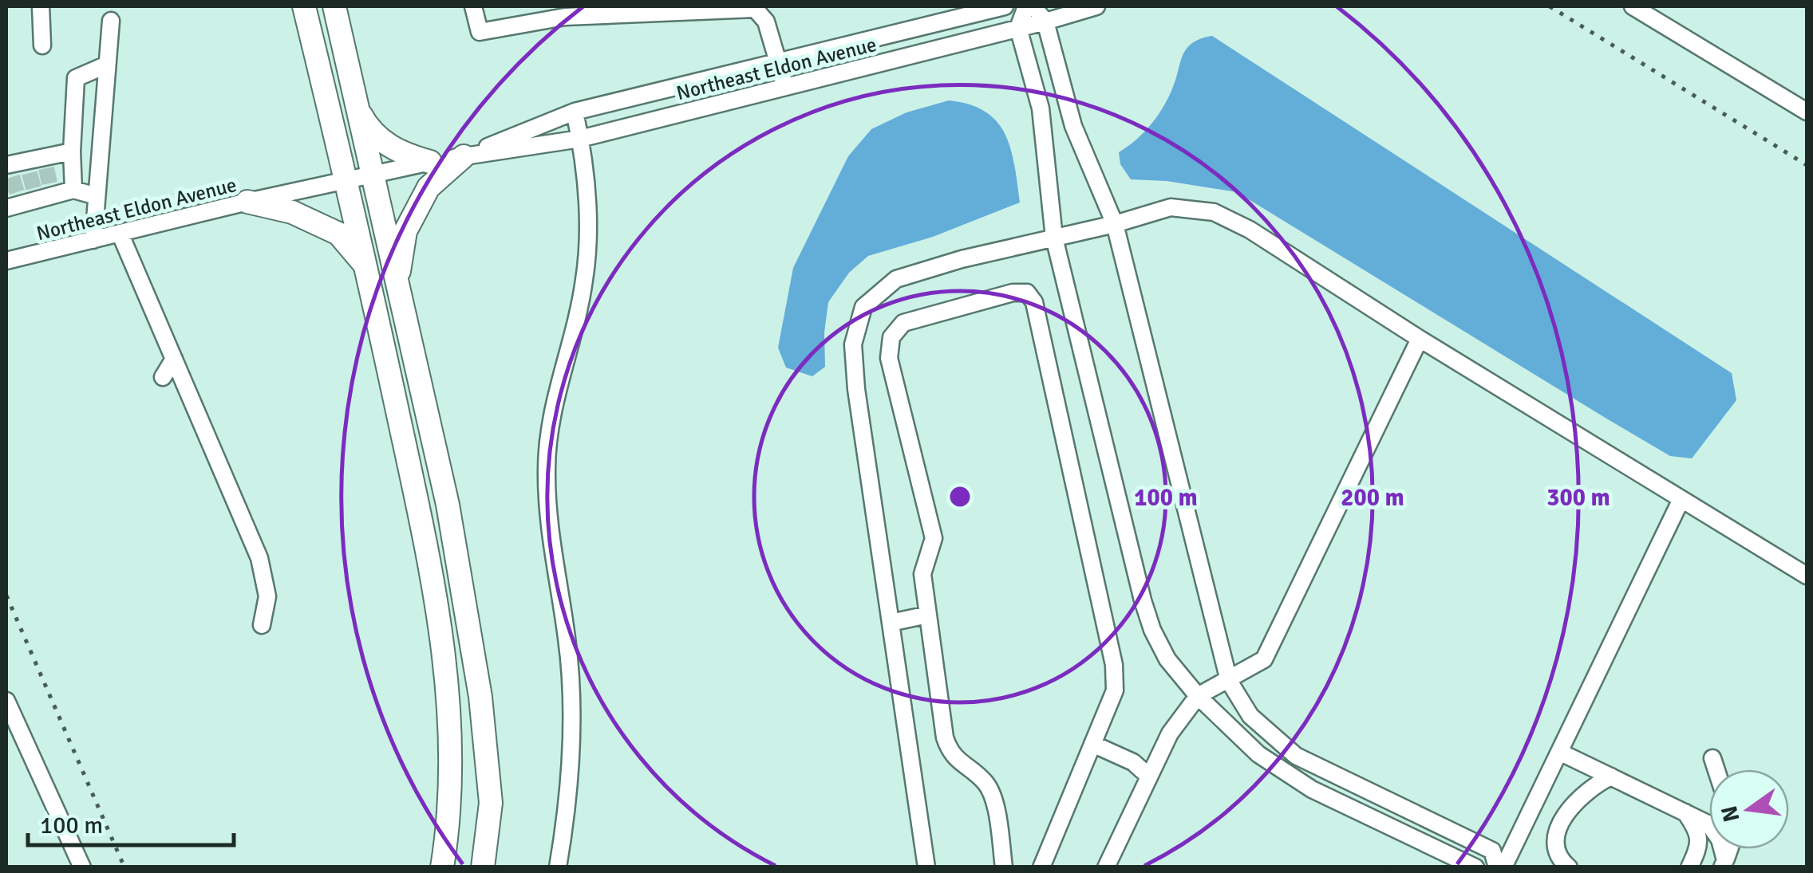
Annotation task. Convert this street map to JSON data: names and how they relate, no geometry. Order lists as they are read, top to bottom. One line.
{"streets":{"street":["Northeast Eldon Avenue"]},"scale_bar":"100 m","north":"left","rings":["100 m","200 m","300 m"]}
